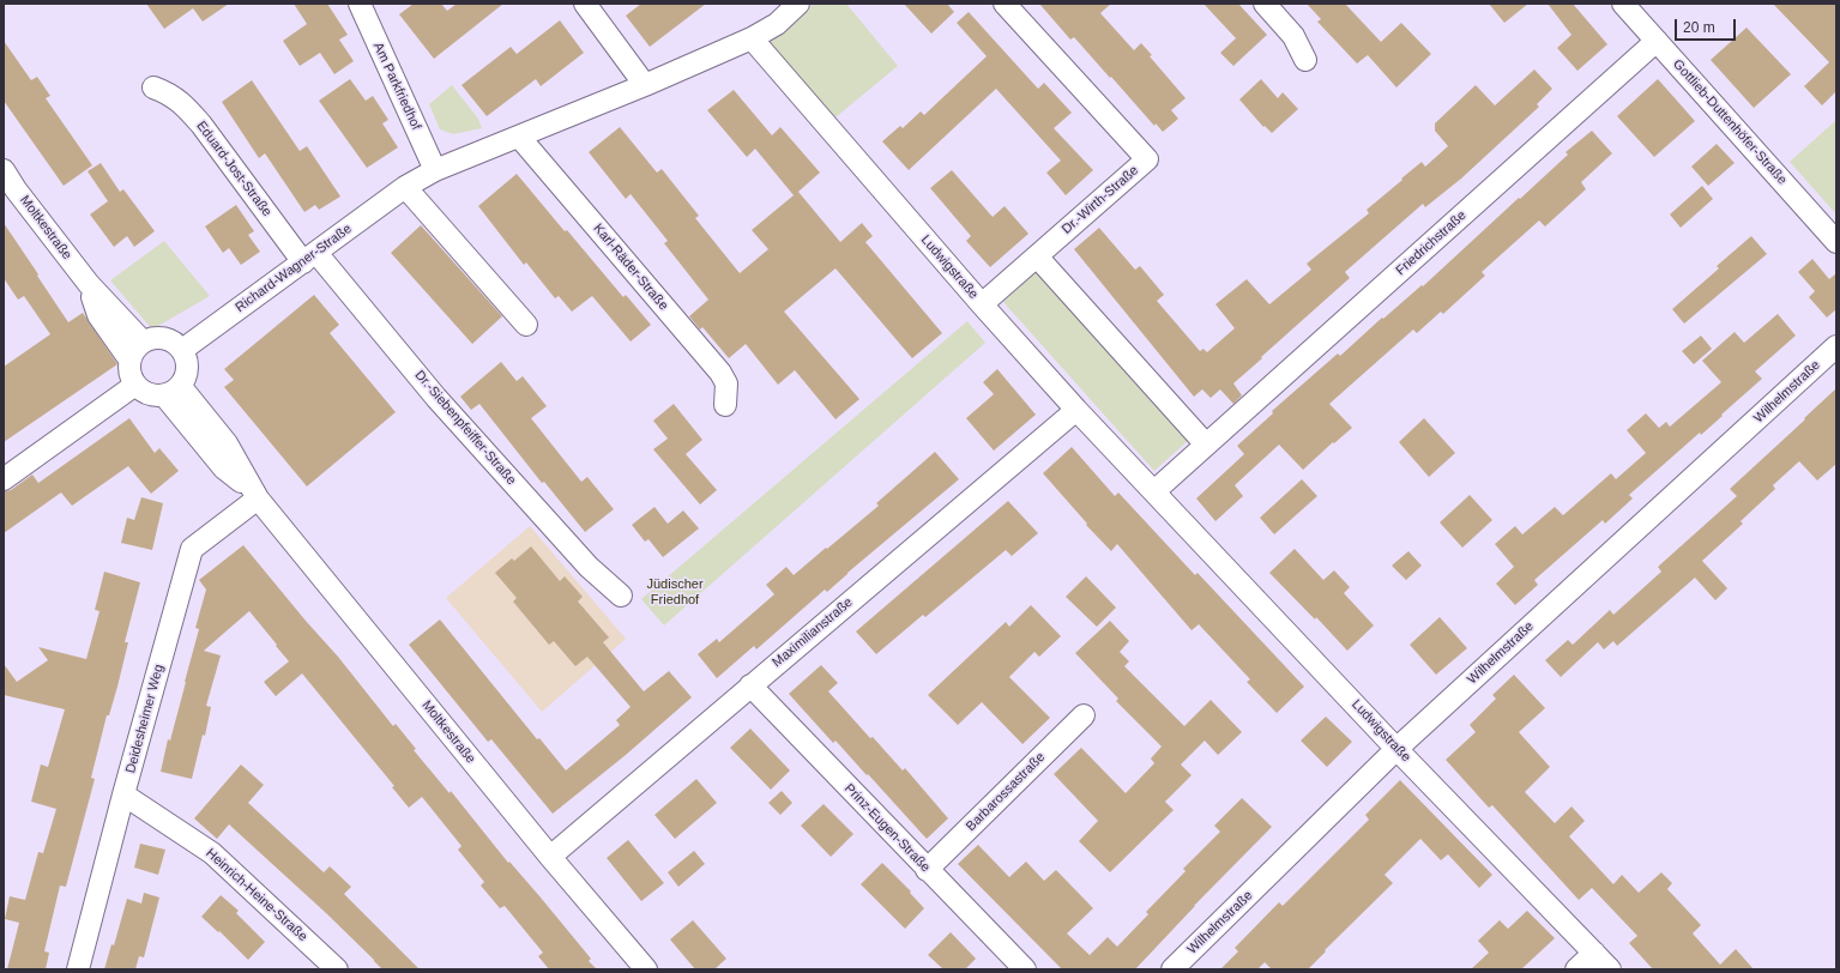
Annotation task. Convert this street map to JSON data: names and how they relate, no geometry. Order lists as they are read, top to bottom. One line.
{"streets":{"street":["Am Parkfriedhof","Gottlieb-Duttenhöfer-Straße","Eduard-Jost-Straße","Dr.-Wirth-Straße","Moltkestraße","Friedrichstraße","Karl-Räder-Straße","Ludwigstraße","Richard-Wagner-Straße","Wilhelmstraße","Dr.-Siebenpfeiffer-Straße","Maximilianstraße","Deidesheimer Weg","Barbarossastraße","Prinz-Eugen-Straße","Heinrich-Heine-Straße"]},"crossings":[["Am Parkfriedhof","Richard-Wagner-Straße"],["Gottlieb-Duttenhöfer-Straße","Friedrichstraße"],["Eduard-Jost-Straße","Richard-Wagner-Straße"],["Eduard-Jost-Straße","Dr.-Siebenpfeiffer-Straße"],["Dr.-Wirth-Straße","Ludwigstraße"],["Moltkestraße","Richard-Wagner-Straße"],["Moltkestraße","Maximilianstraße"],["Moltkestraße","Deidesheimer Weg"],["Karl-Räder-Straße","Richard-Wagner-Straße"],["Ludwigstraße","Richard-Wagner-Straße"],["Ludwigstraße","Wilhelmstraße"],["Ludwigstraße","Maximilianstraße"],["Richard-Wagner-Straße","Dr.-Siebenpfeiffer-Straße"],["Maximilianstraße","Prinz-Eugen-Straße"],["Deidesheimer Weg","Heinrich-Heine-Straße"],["Barbarossastraße","Prinz-Eugen-Straße"]],"parks":["Jüdischer Friedhof"],"scale_bar":"20 m"}
